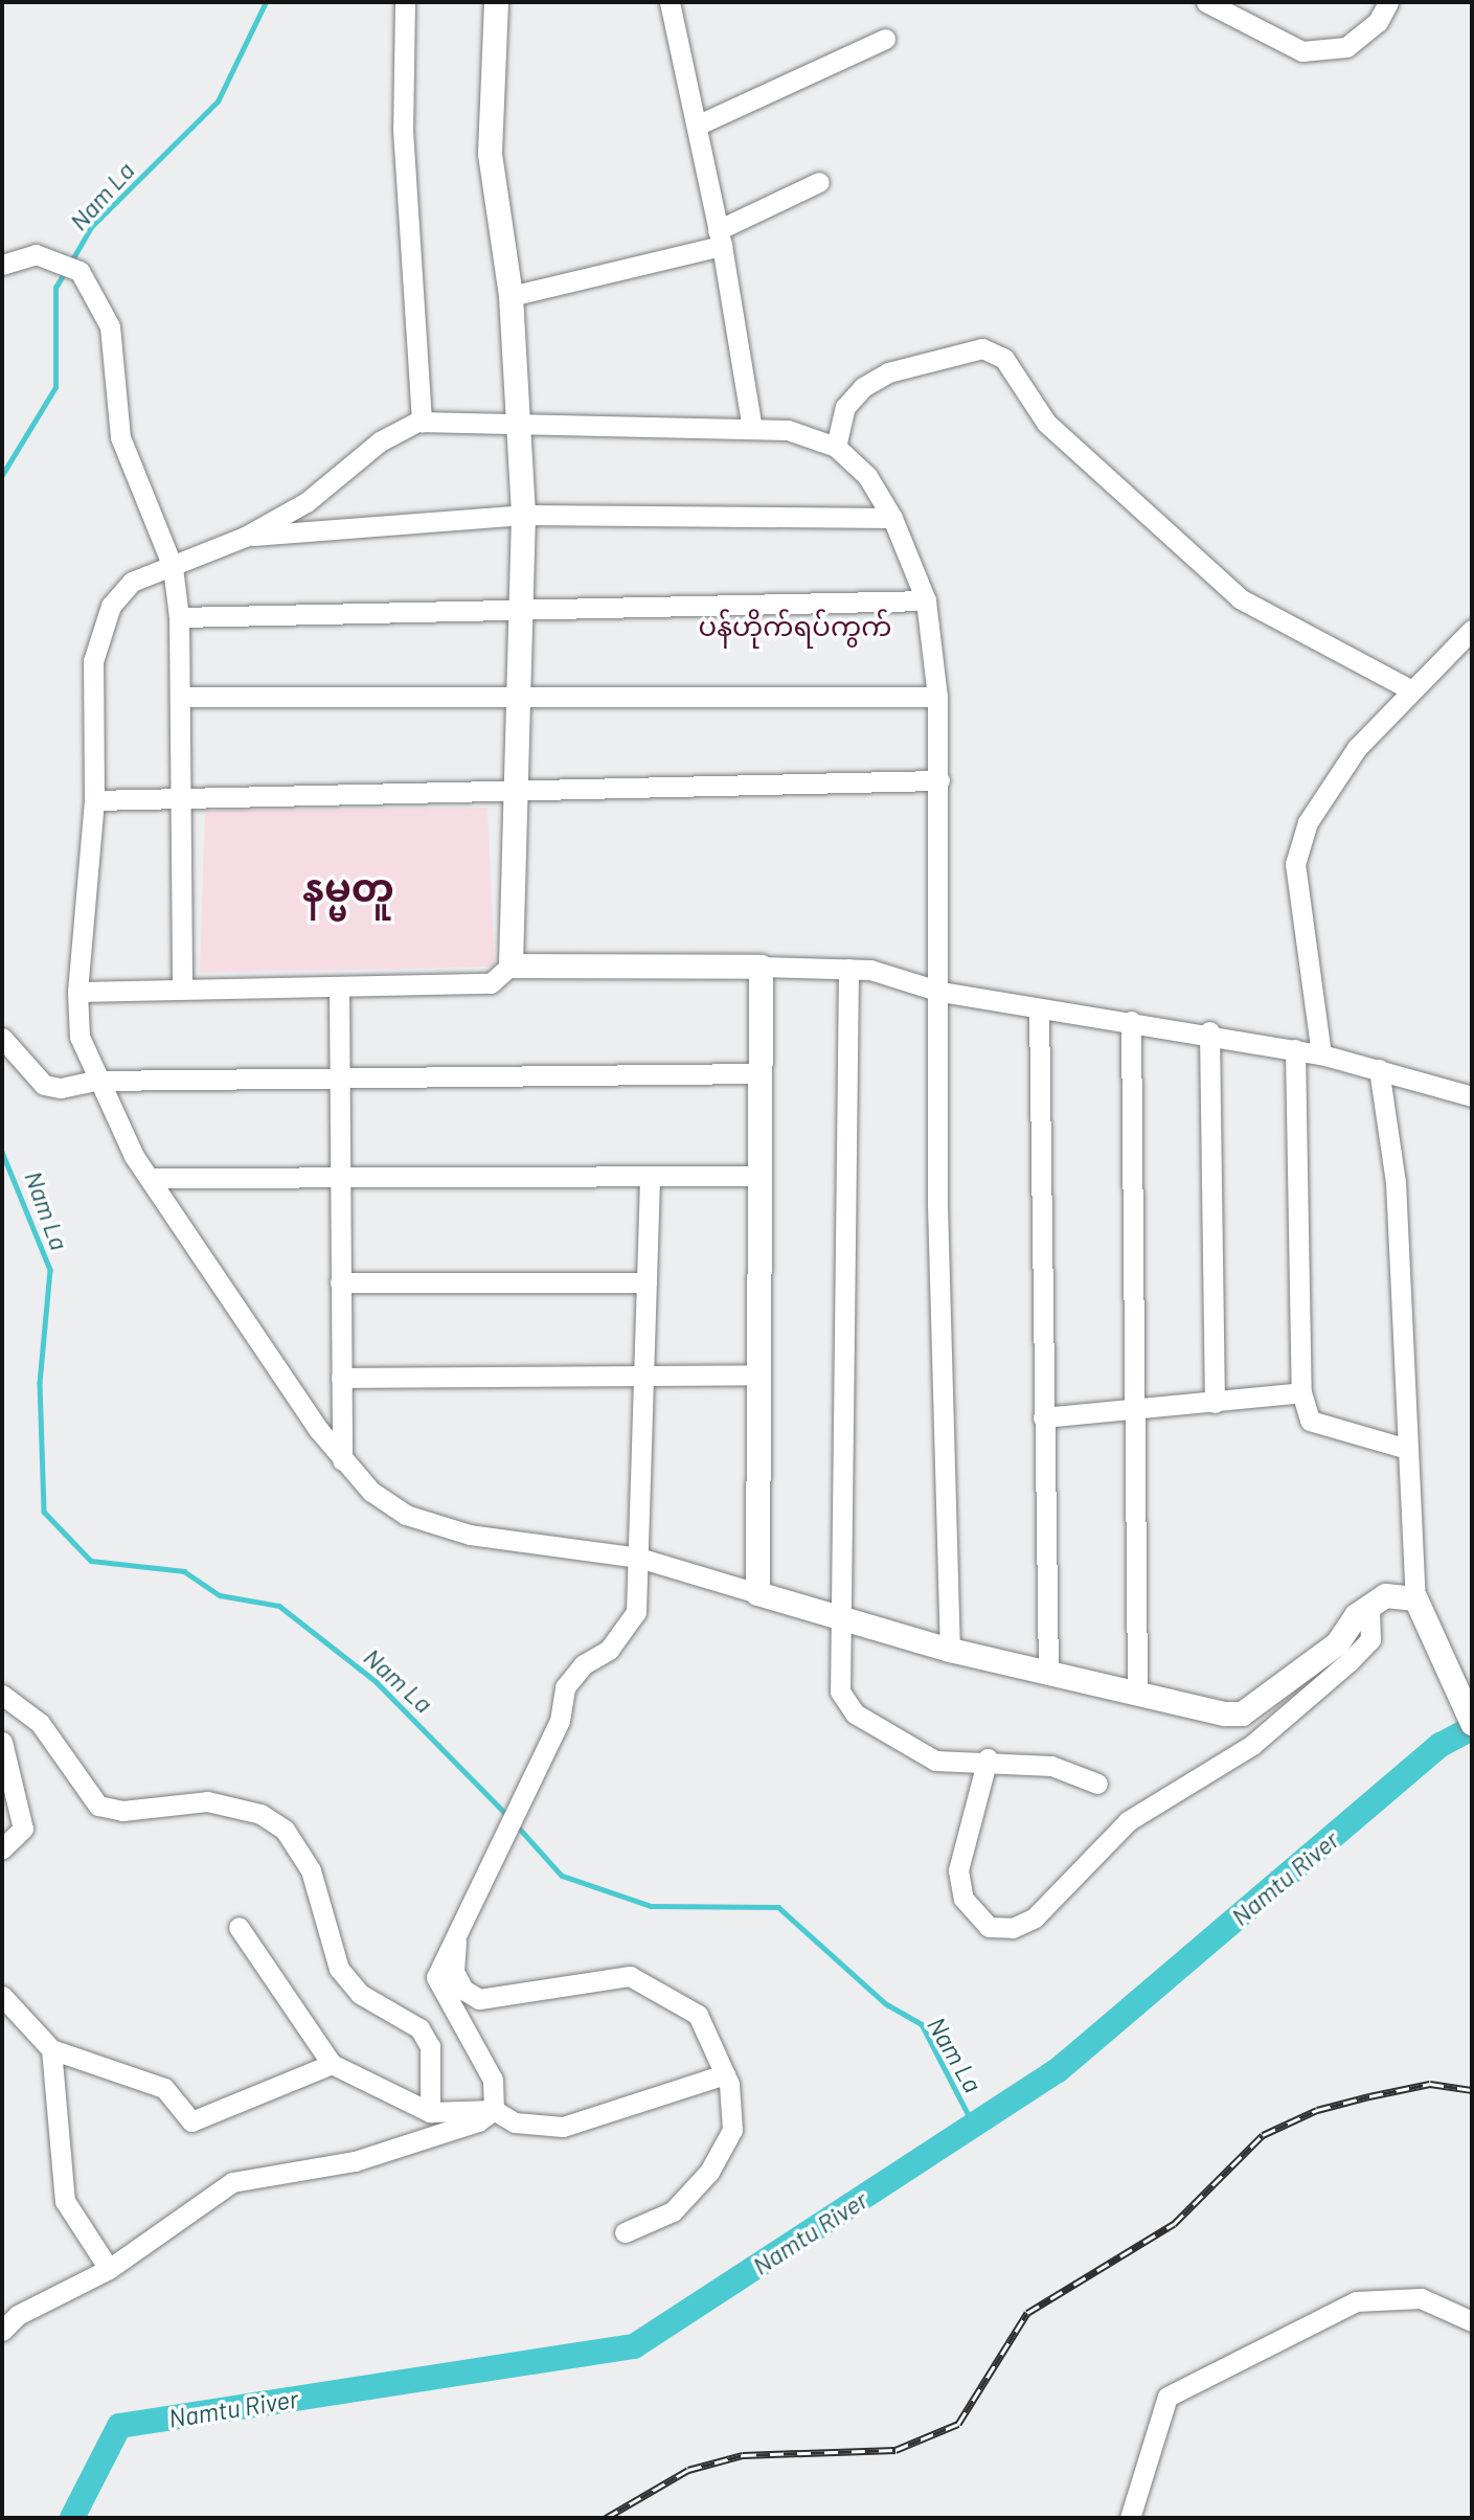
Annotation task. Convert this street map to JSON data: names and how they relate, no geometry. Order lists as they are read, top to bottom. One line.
{"districts":["ပန်ဟိုက်ရပ်ကွက်","နမ္မတူ"],"water":["Nam La","Namtu River"]}
